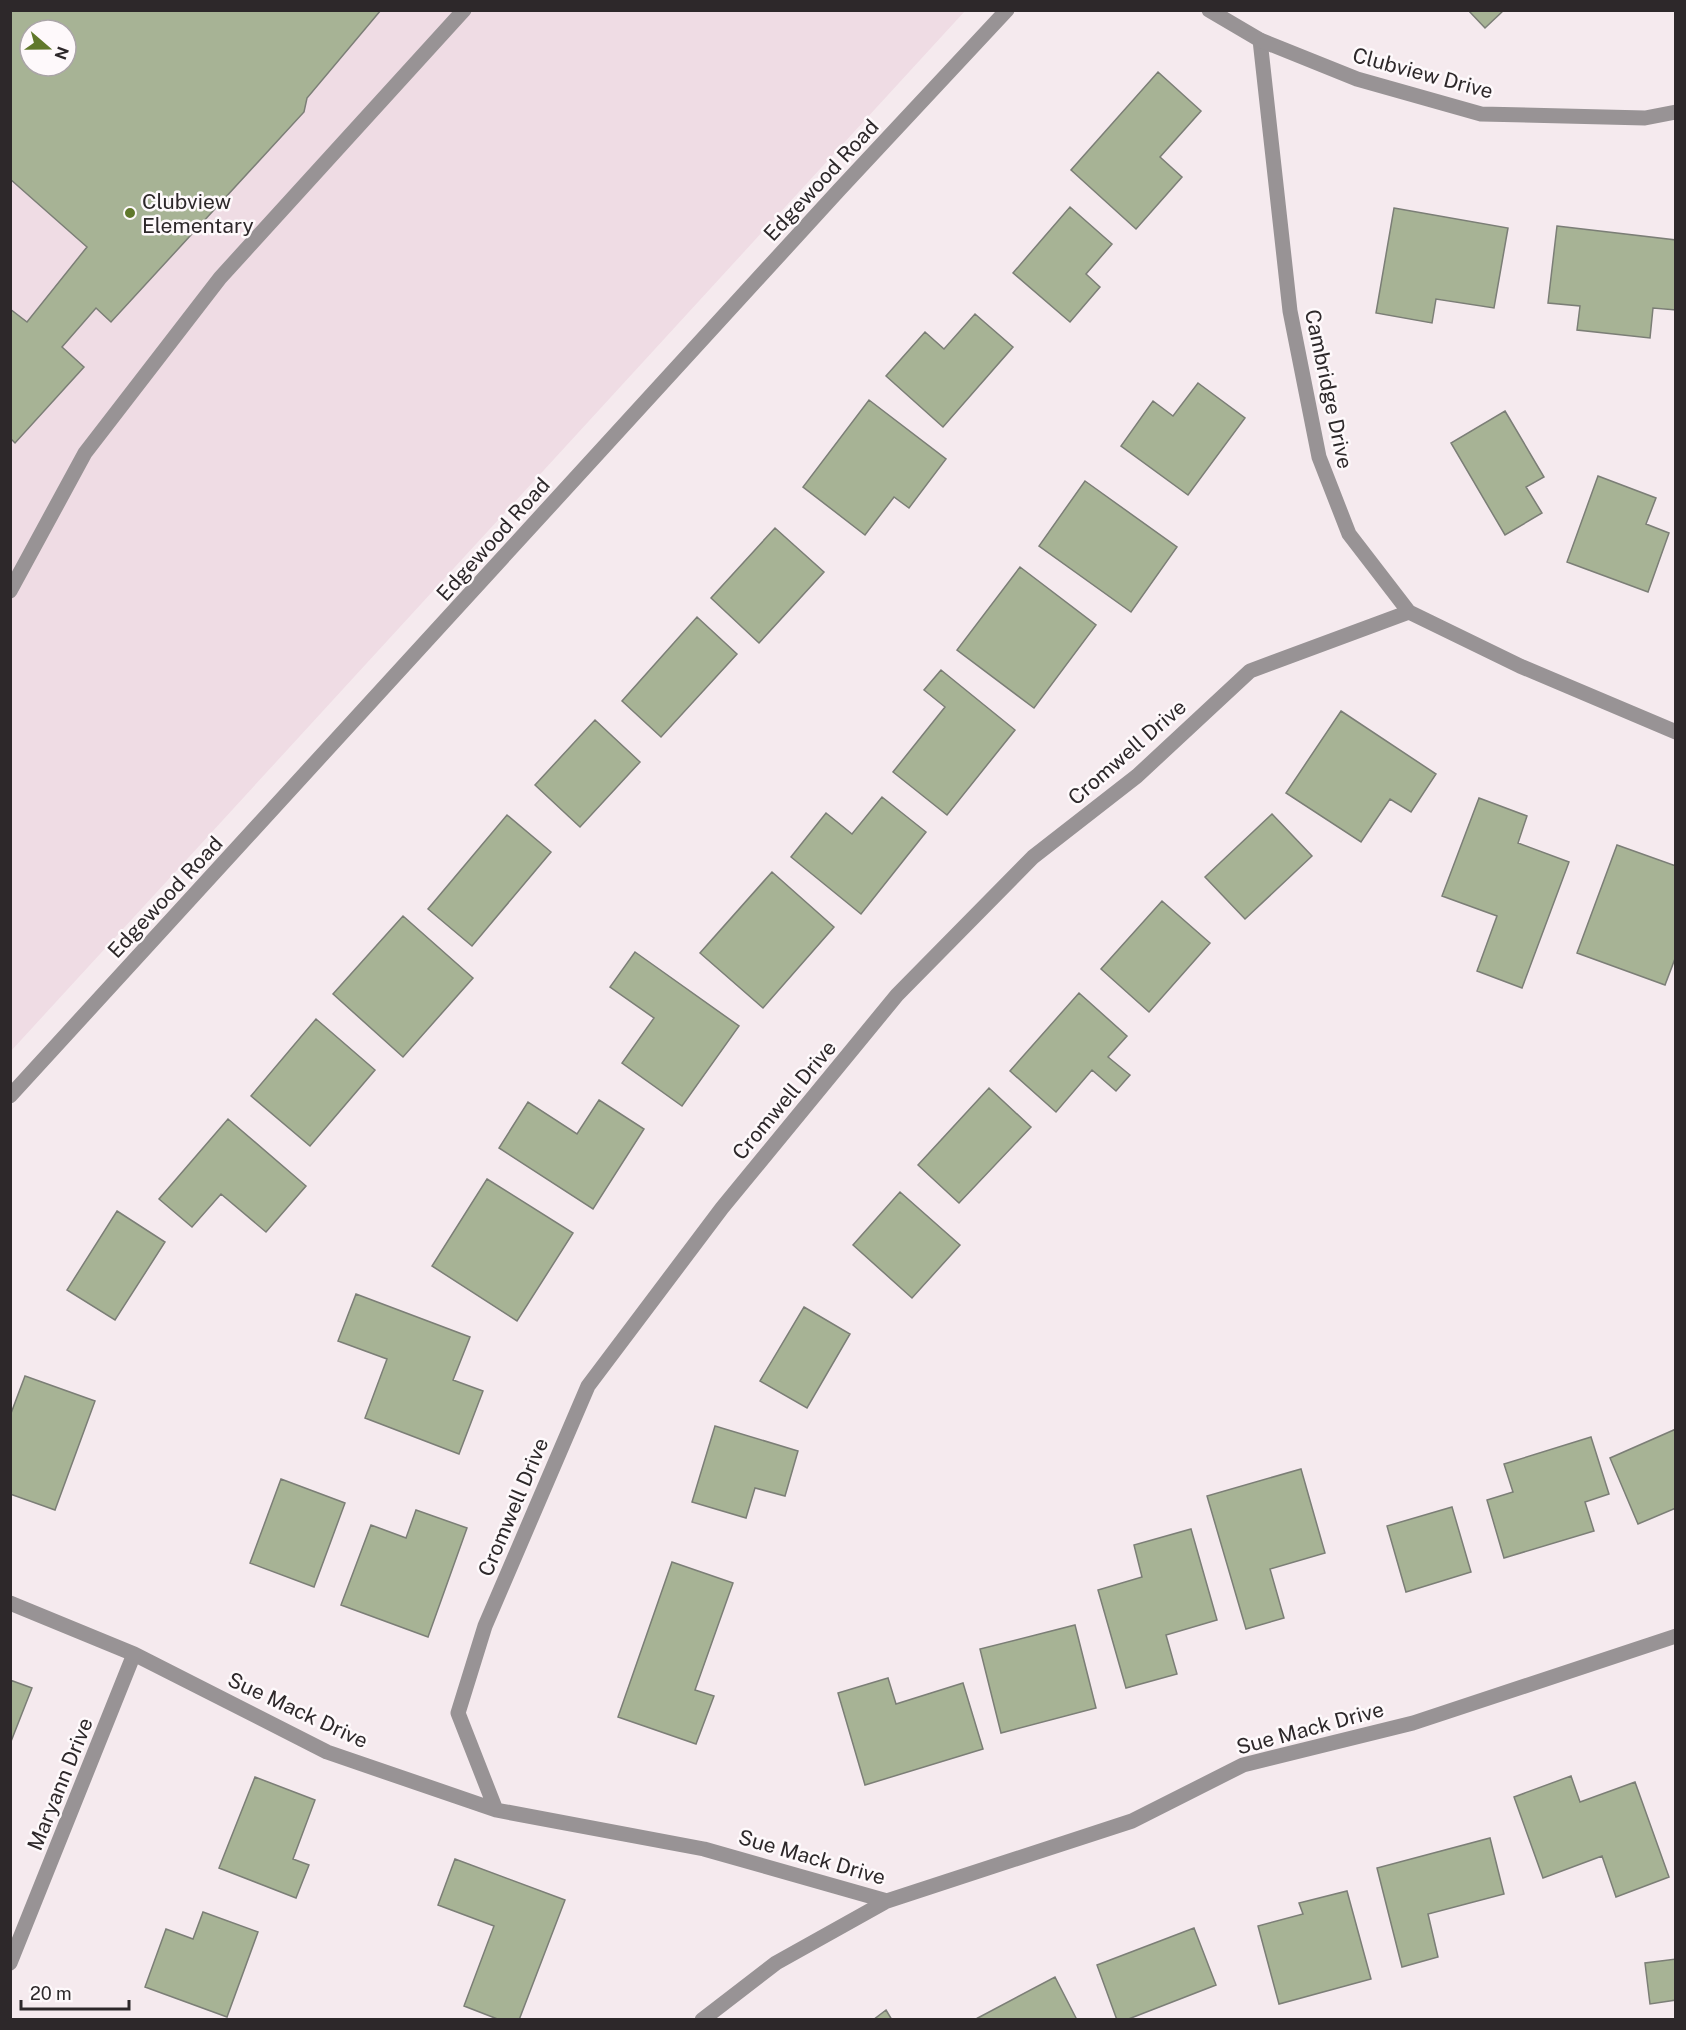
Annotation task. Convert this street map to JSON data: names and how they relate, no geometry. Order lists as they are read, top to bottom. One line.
{"streets":{"street":["Clubview Drive","Edgewood Road","Cambridge Drive","Cromwell Drive","Sue Mack Drive","Maryann Drive"]},"crossings":[["Clubview Drive","Cambridge Drive"],["Cambridge Drive","Cromwell Drive"],["Cromwell Drive","Sue Mack Drive"],["Sue Mack Drive","Maryann Drive"]],"places":["Clubview Elementary"],"scale_bar":"20 m","north":"right"}
